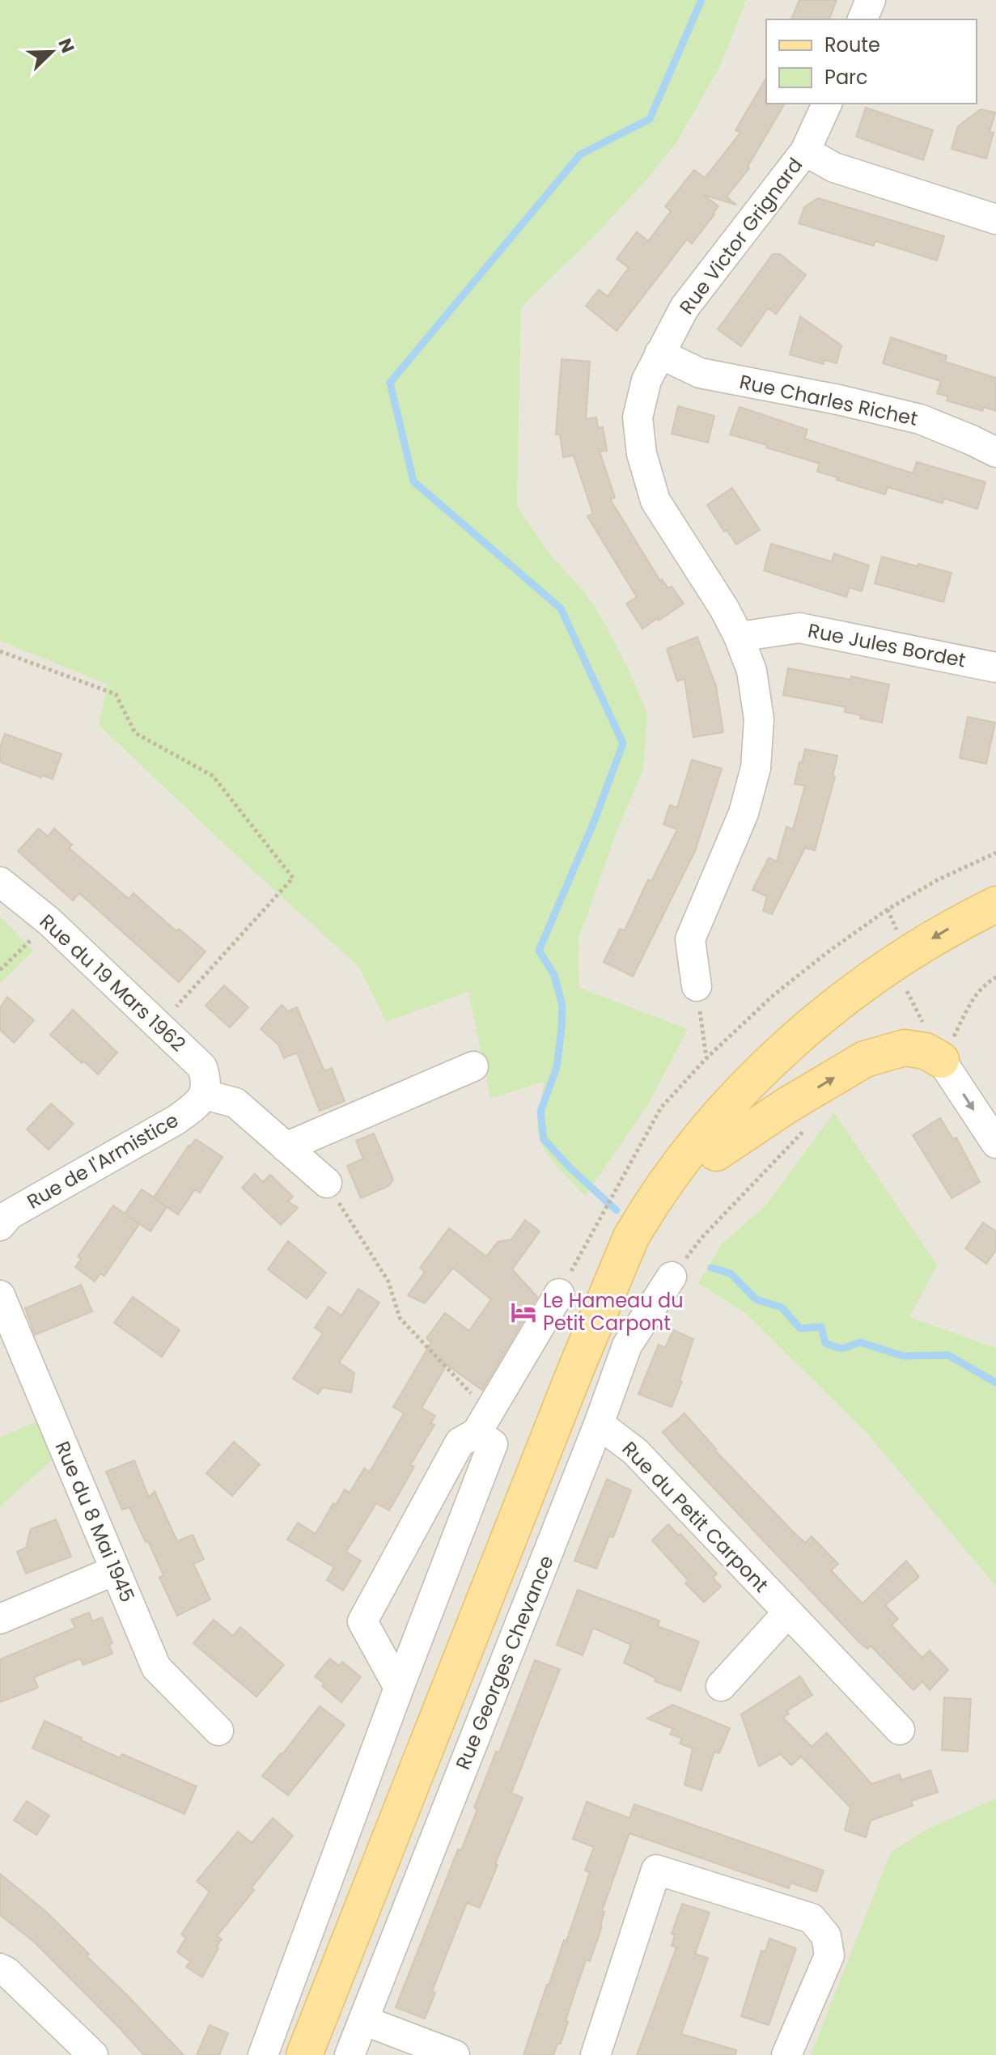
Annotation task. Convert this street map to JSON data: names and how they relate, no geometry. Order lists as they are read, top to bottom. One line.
{"streets":{"street":["Rue Victor Grignard","Rue Charles Richet","Rue Jules Bordet","Rue du 19 Mars 1962","Rue de l'Armistice","Rue du Petit Carpont","Rue du 8 Mai 1945","Rue Georges Chevance"]},"crossings":[["Rue Victor Grignard","Rue Charles Richet"],["Rue Victor Grignard","Rue Jules Bordet"],["Rue du 19 Mars 1962","Rue de l'Armistice"],["Rue du Petit Carpont","Rue Georges Chevance"]],"places":{"hotel":["Le Hameau du Petit Carpont"]},"legend":["Route","Parc"],"north":"top right"}
